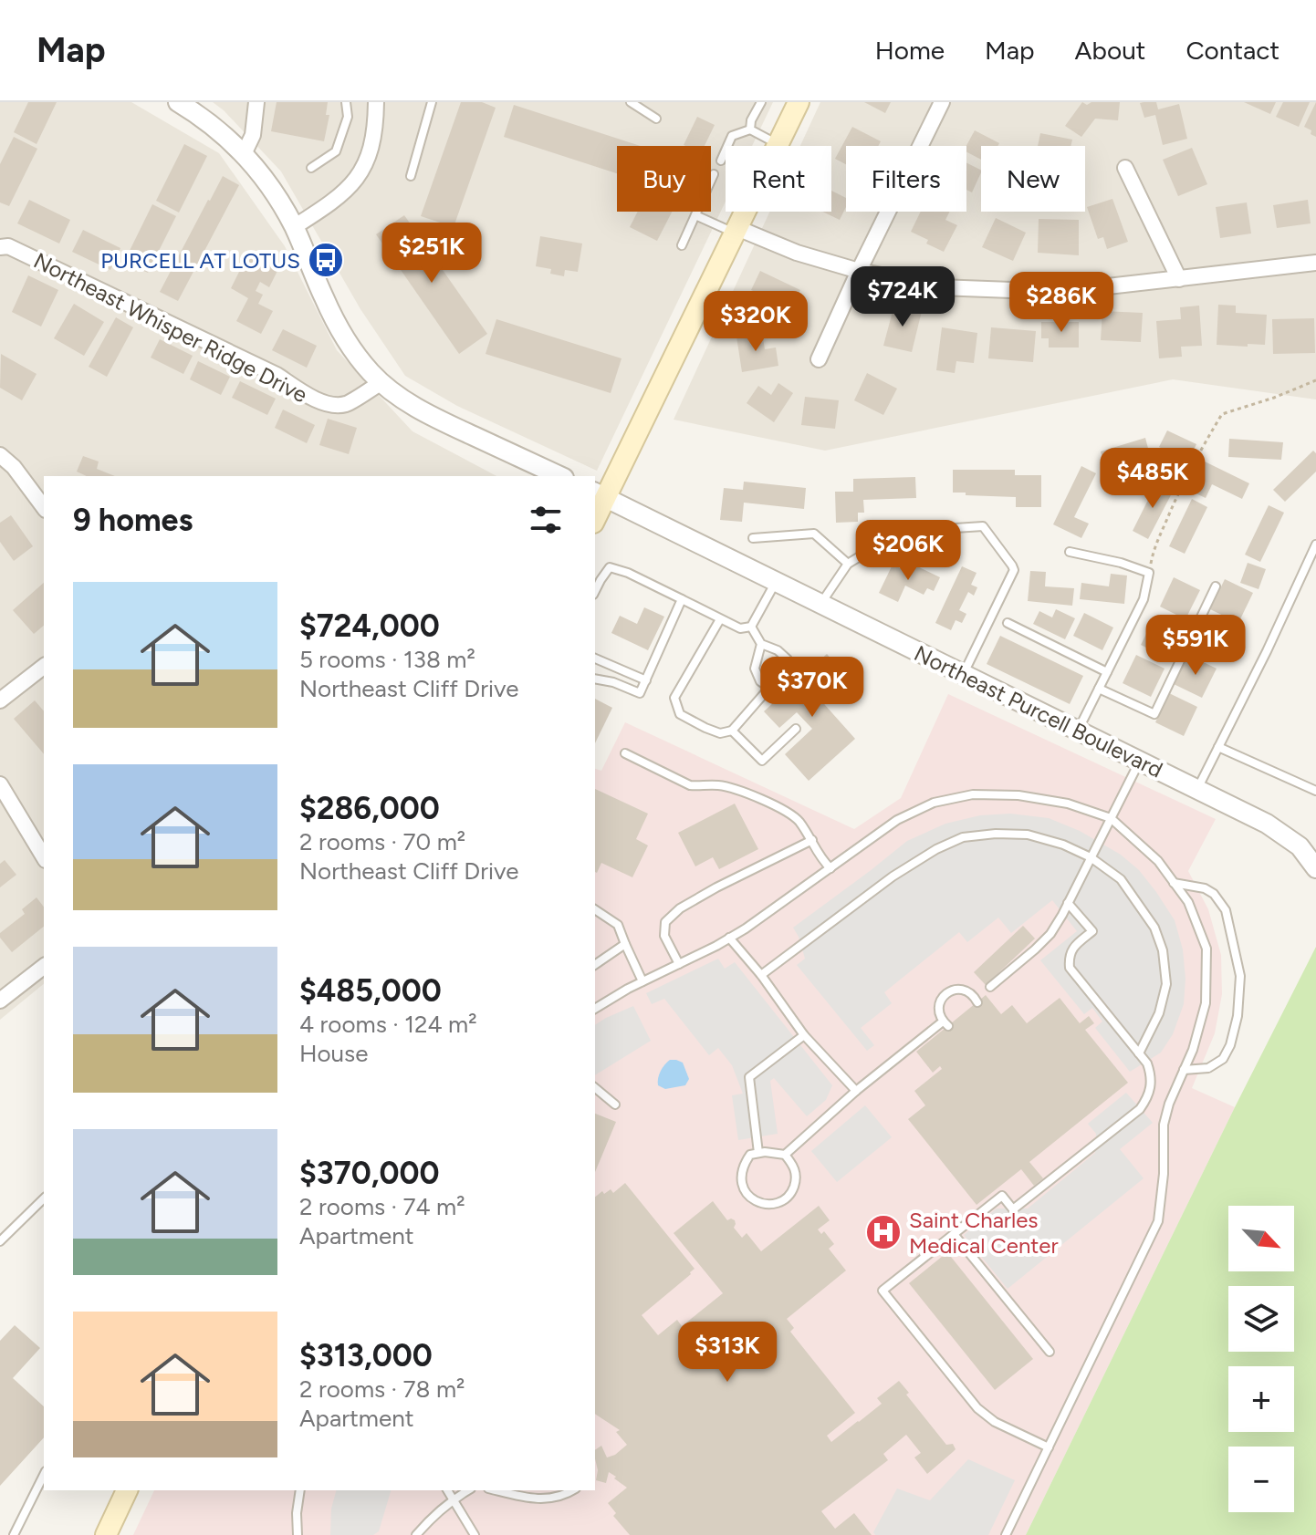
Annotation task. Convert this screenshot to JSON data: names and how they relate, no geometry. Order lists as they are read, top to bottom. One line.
{"streets":{"street":["Northeast Whisper Ridge Drive","Northeast Purcell Boulevard"]},"places":{"bus stop":["PURCELL AT LOTUS"],"hospital":["Saint Charles Medical Center"]},"north":"bottom right","page":{"header":"Map","nav":["Home","Map","About","Contact"],"chip":["Buy","Rent","Filters","New"],"price":["$251K","$724K","$286K","$320K","$485K","$206K","$591K","$370K","$313K"],"heading":"9 homes","list":[{"name":"$724,000","note":"5 rooms · 138 m² · Northeast Cliff Drive"},{"name":"$286,000","note":"2 rooms · 70 m² · Northeast Cliff Drive"},{"name":"$485,000","note":"4 rooms · 124 m² · House"},{"name":"$370,000","note":"2 rooms · 74 m² · Apartment"},{"name":"$313,000","note":"2 rooms · 78 m² · Apartment"}],"map_buttons":["+","−"]}}
